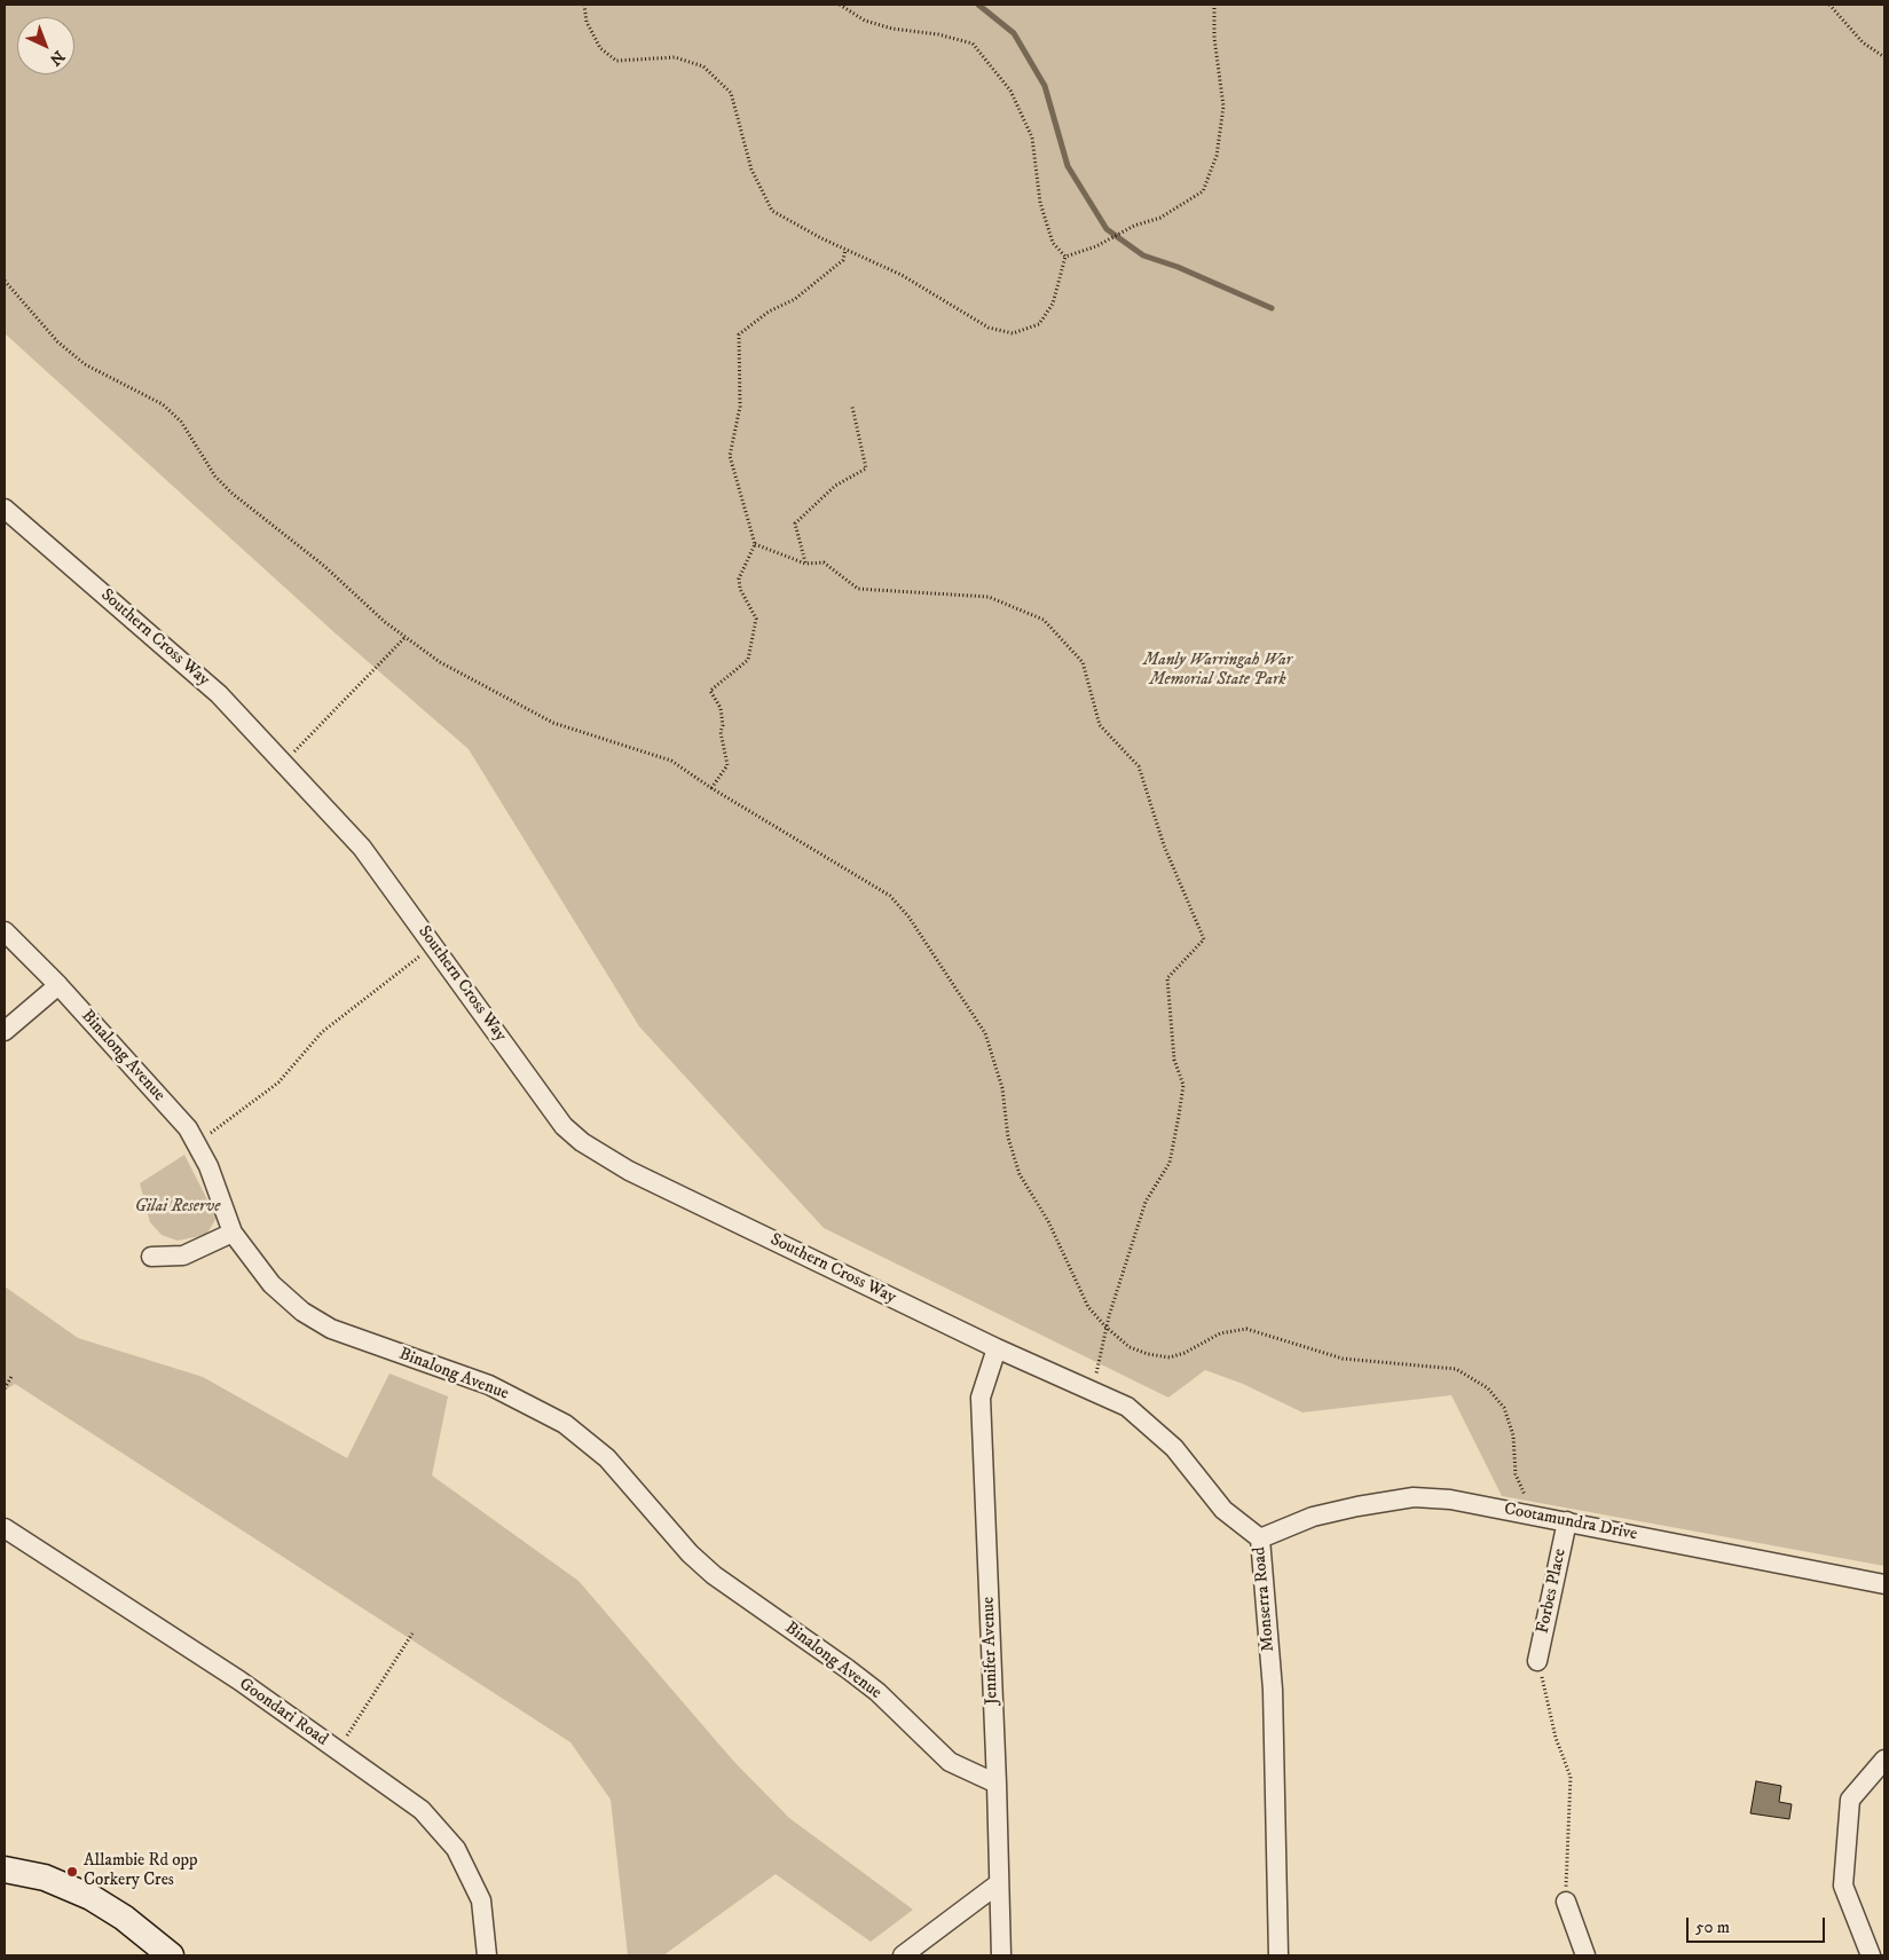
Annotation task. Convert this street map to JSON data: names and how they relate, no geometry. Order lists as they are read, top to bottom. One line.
{"streets":{"street":["Southern Cross Way","Binalong Avenue","Cootamundra Drive","Forbes Place","Monserra Road","Jennifer Avenue","Goondari Road"]},"crossings":[["Southern Cross Way","Monserra Road"],["Southern Cross Way","Jennifer Avenue"],["Binalong Avenue","Jennifer Avenue"],["Cootamundra Drive","Forbes Place"],["Cootamundra Drive","Monserra Road"],["Monserra Road","Jennifer Avenue"]],"parks":["Manly Warringah War Memorial State Park","Gilai Reserve"],"places":["Allambie Rd opp Corkery Cres"],"scale_bar":"50 m","north":"bottom right"}
